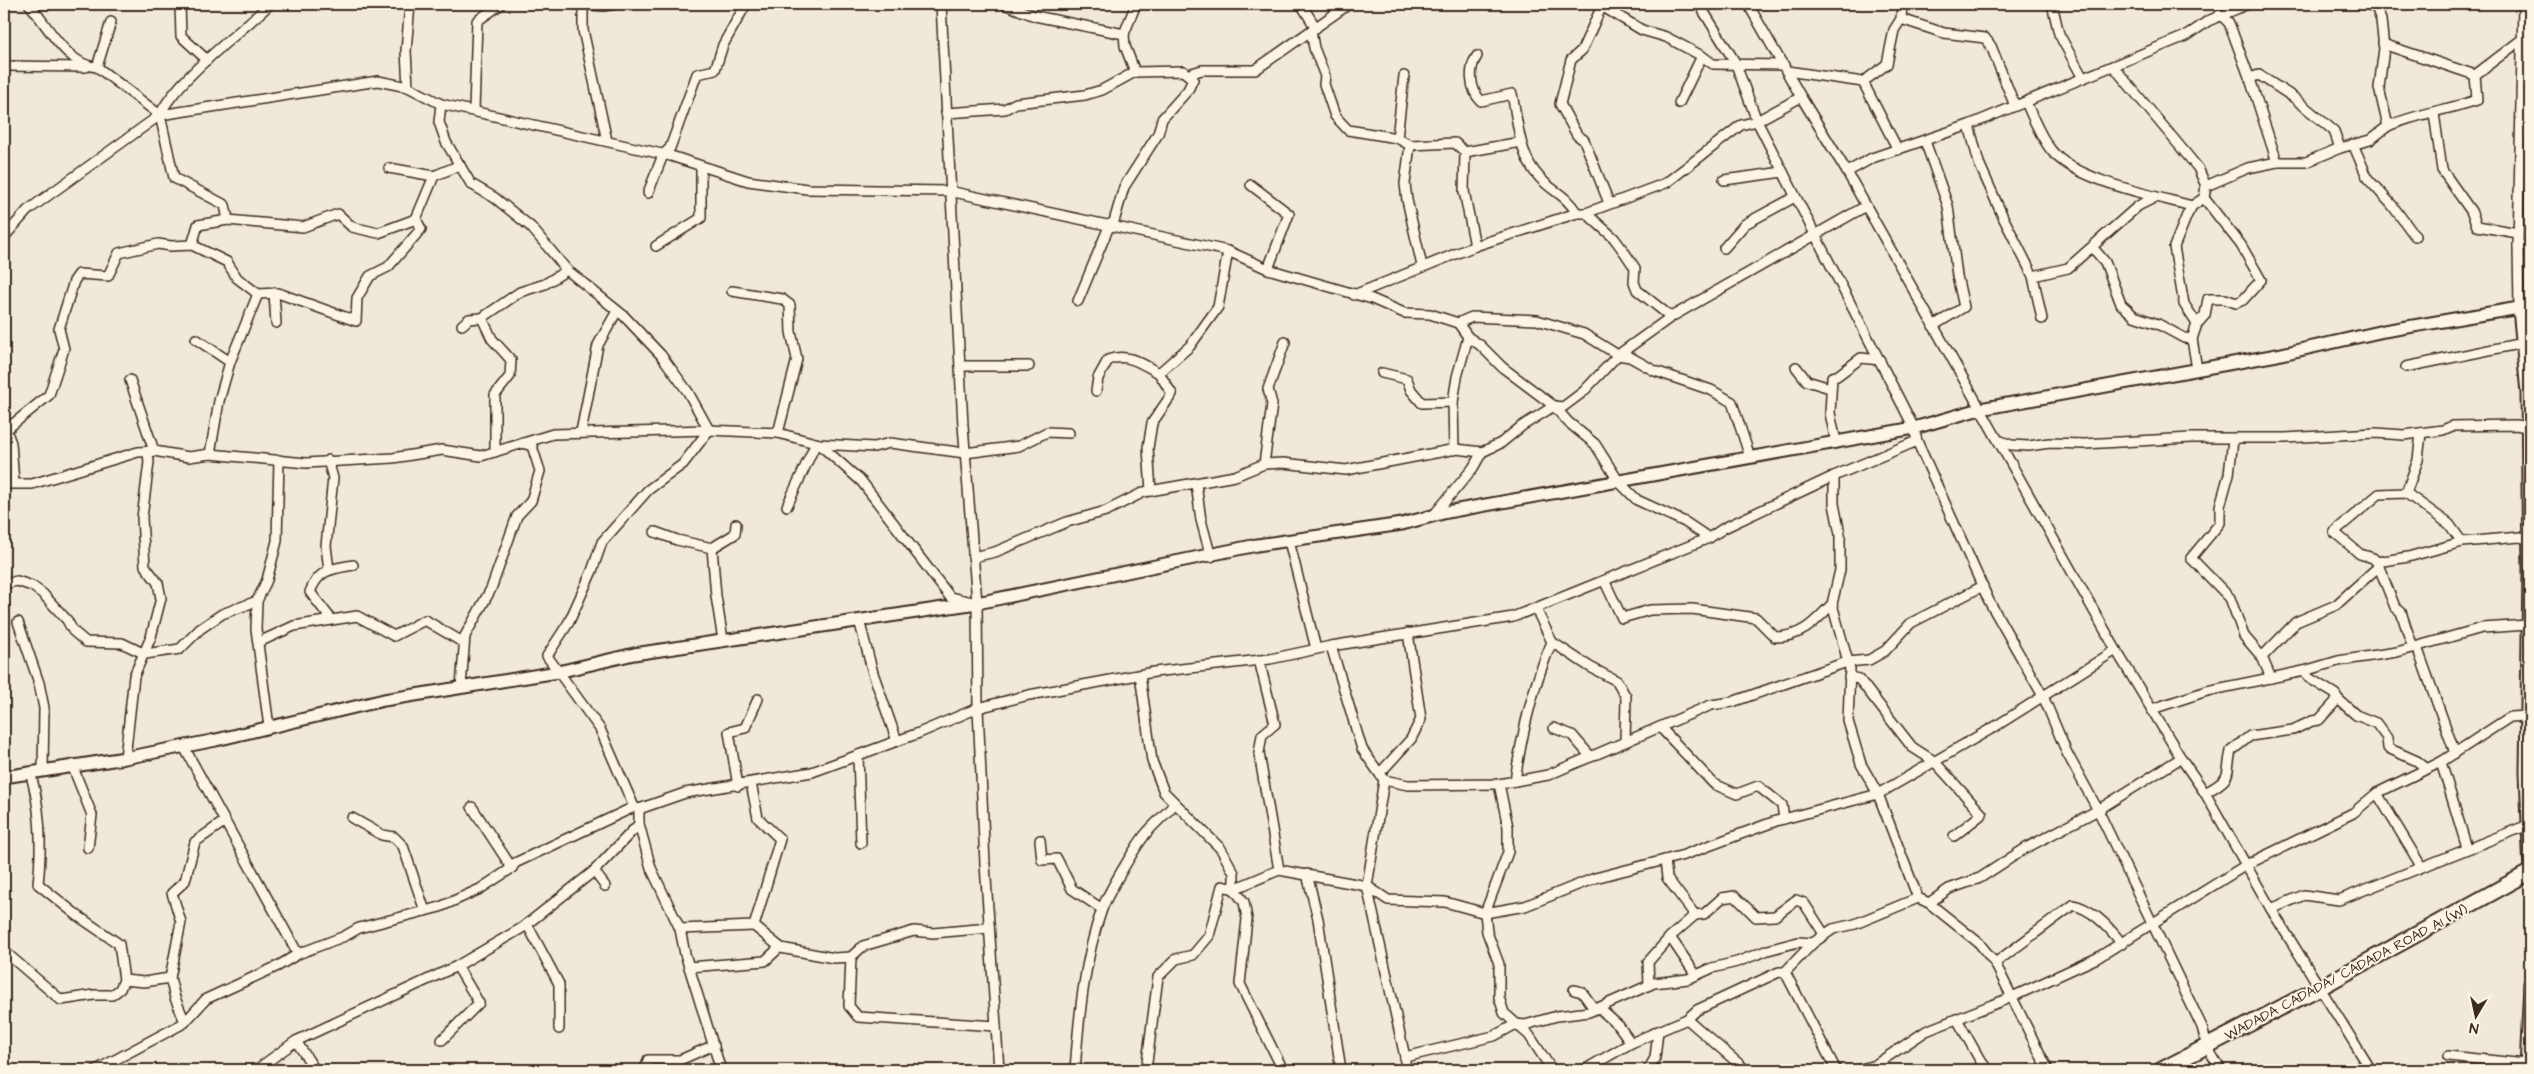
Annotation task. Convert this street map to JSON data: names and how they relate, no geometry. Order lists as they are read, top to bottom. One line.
{"streets":{"main road":["WADADA CADADA/ CADADA ROAD A1 (W)"]},"north":"bottom"}
